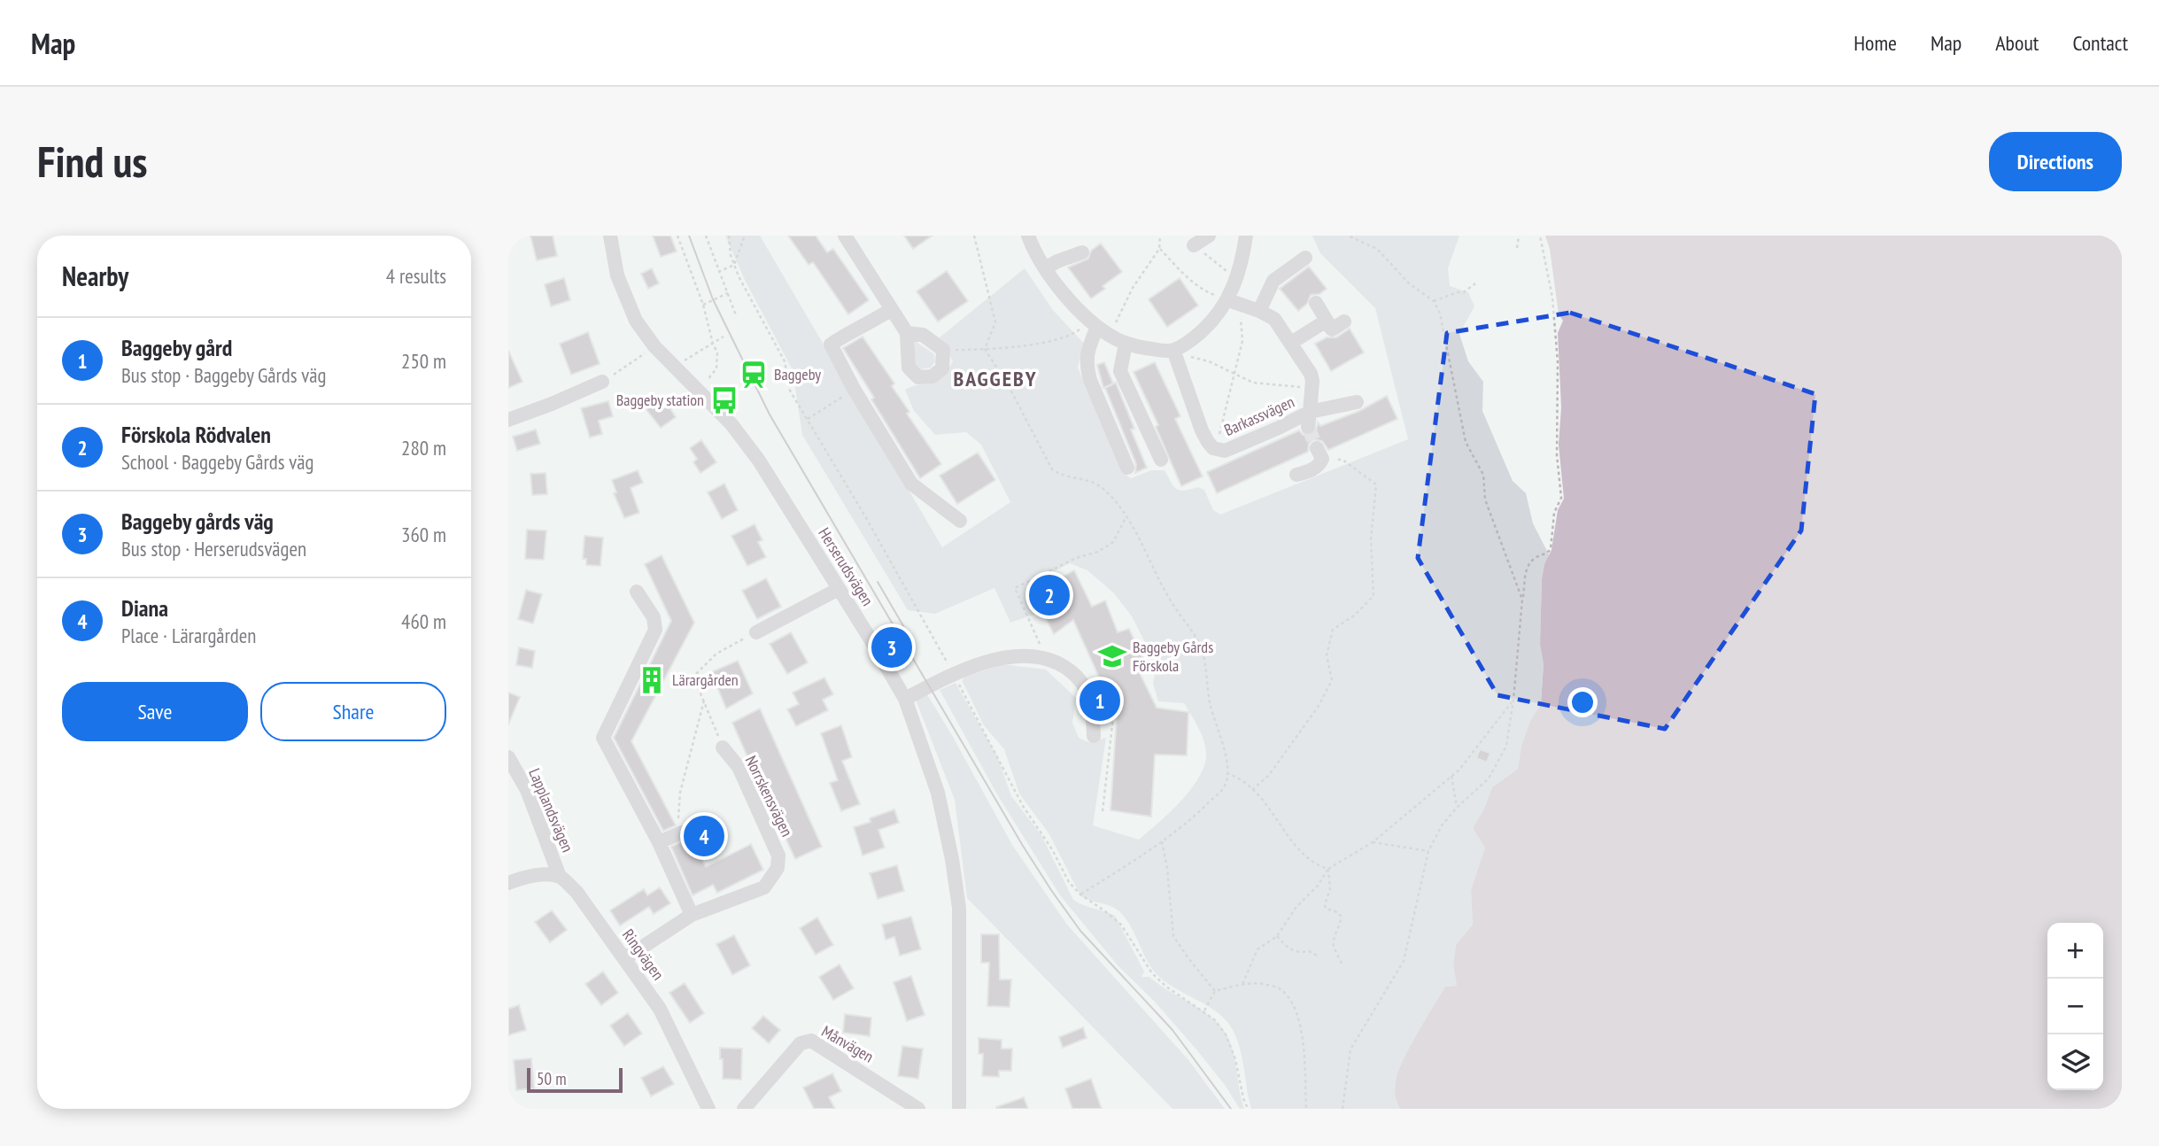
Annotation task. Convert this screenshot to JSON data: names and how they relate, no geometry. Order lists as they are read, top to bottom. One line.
{"streets":{"street":["Barkassvägen","Herserudsvägen","Norrskensvägen","Lapplandsvägen","Ringvägen","Månvägen"]},"crossings":[["Norrskensvägen","Ringvägen"],["Lapplandsvägen","Ringvägen"]],"districts":["BAGGEBY"],"places":{"station":["Baggeby"],"bus stop":["Baggeby station"],"school or university":["Baggeby Gårds Förskola"],"building":["Lärargården"]},"scale_bar":"50 m","page":{"header":"Map","nav":["Home","Map","About","Contact"],"buttons":["Directions",["Save","Share"]],"title":"Find us","heading":["Nearby","4 results"],"list":[{"mark":"1","name":"Baggeby gård","note":"Bus stop · Baggeby Gårds väg","value":"250 m"},{"mark":"2","name":"Förskola Rödvalen","note":"School · Baggeby Gårds väg","value":"280 m"},{"mark":"3","name":"Baggeby gårds väg","note":"Bus stop · Herserudsvägen","value":"360 m"},{"mark":"4","name":"Diana","note":"Place · Lärargården","value":"460 m"}],"pins":["2","3","1","4"],"map_buttons":["+","−"],"scale":"50 m"}}
